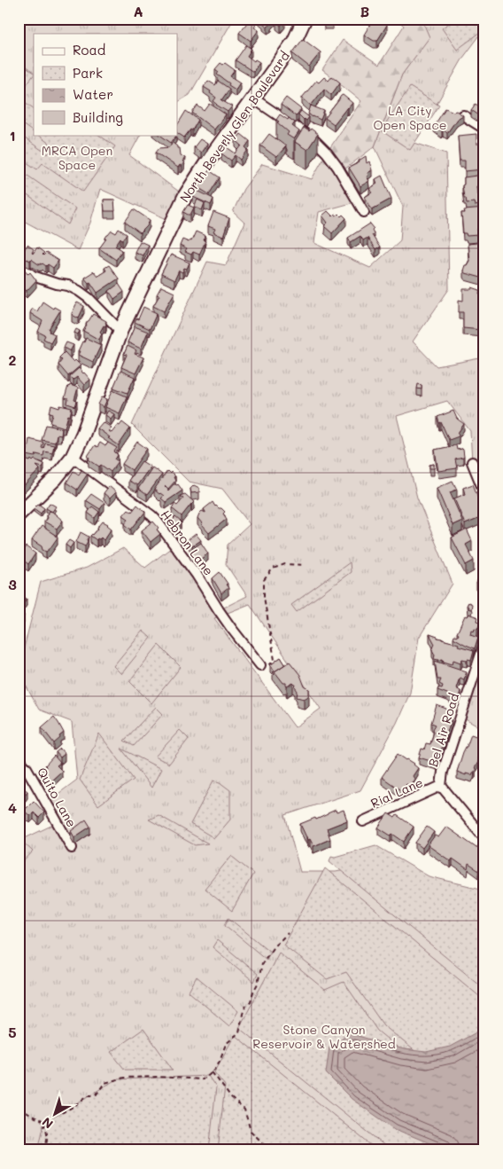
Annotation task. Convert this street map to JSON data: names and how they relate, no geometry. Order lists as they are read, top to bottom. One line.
{"streets":{"main road":["North Beverly Glen Boulevard"],"street":["Hebron Lane","Bel Air Road","Rial Lane","Quito Lane"]},"crossings":[["North Beverly Glen Boulevard","Hebron Lane"],["Bel Air Road","Rial Lane"]],"parks":["LA City Open Space","MRCA Open Space","Stone Canyon Reservoir & Watershed"],"legend":["Road","Park","Water","Building"],"north":"bottom left","grid":{"columns":["A","B"],"rows":["1","2","3","4","5"]}}
